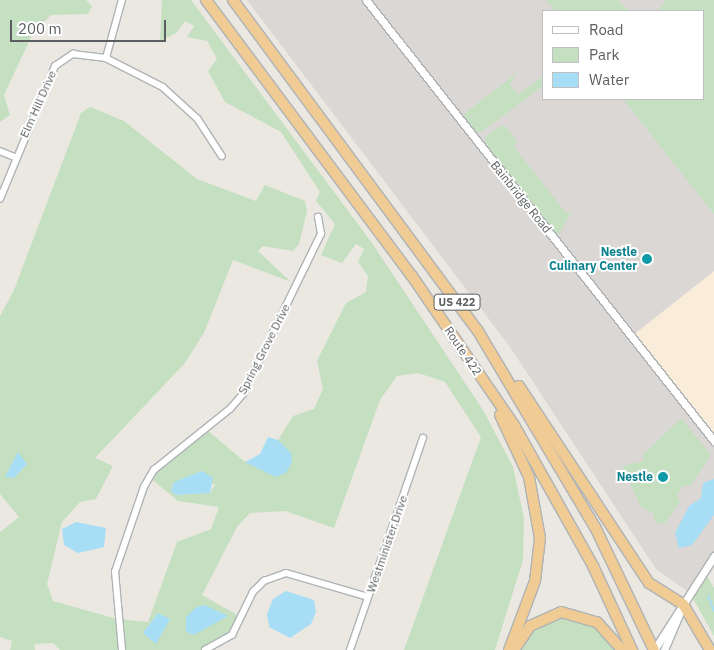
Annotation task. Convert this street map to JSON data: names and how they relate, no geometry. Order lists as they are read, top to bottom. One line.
{"streets":{"highway":["US 422","Route 422"],"street":["Elm Hill Drive","Bainbridge Road","Spring Grove Drive","Westminister Drive"]},"places":["Nestle Culinary Center","Nestle"],"legend":["Road","Park","Water"],"scale_bar":"200 m"}
